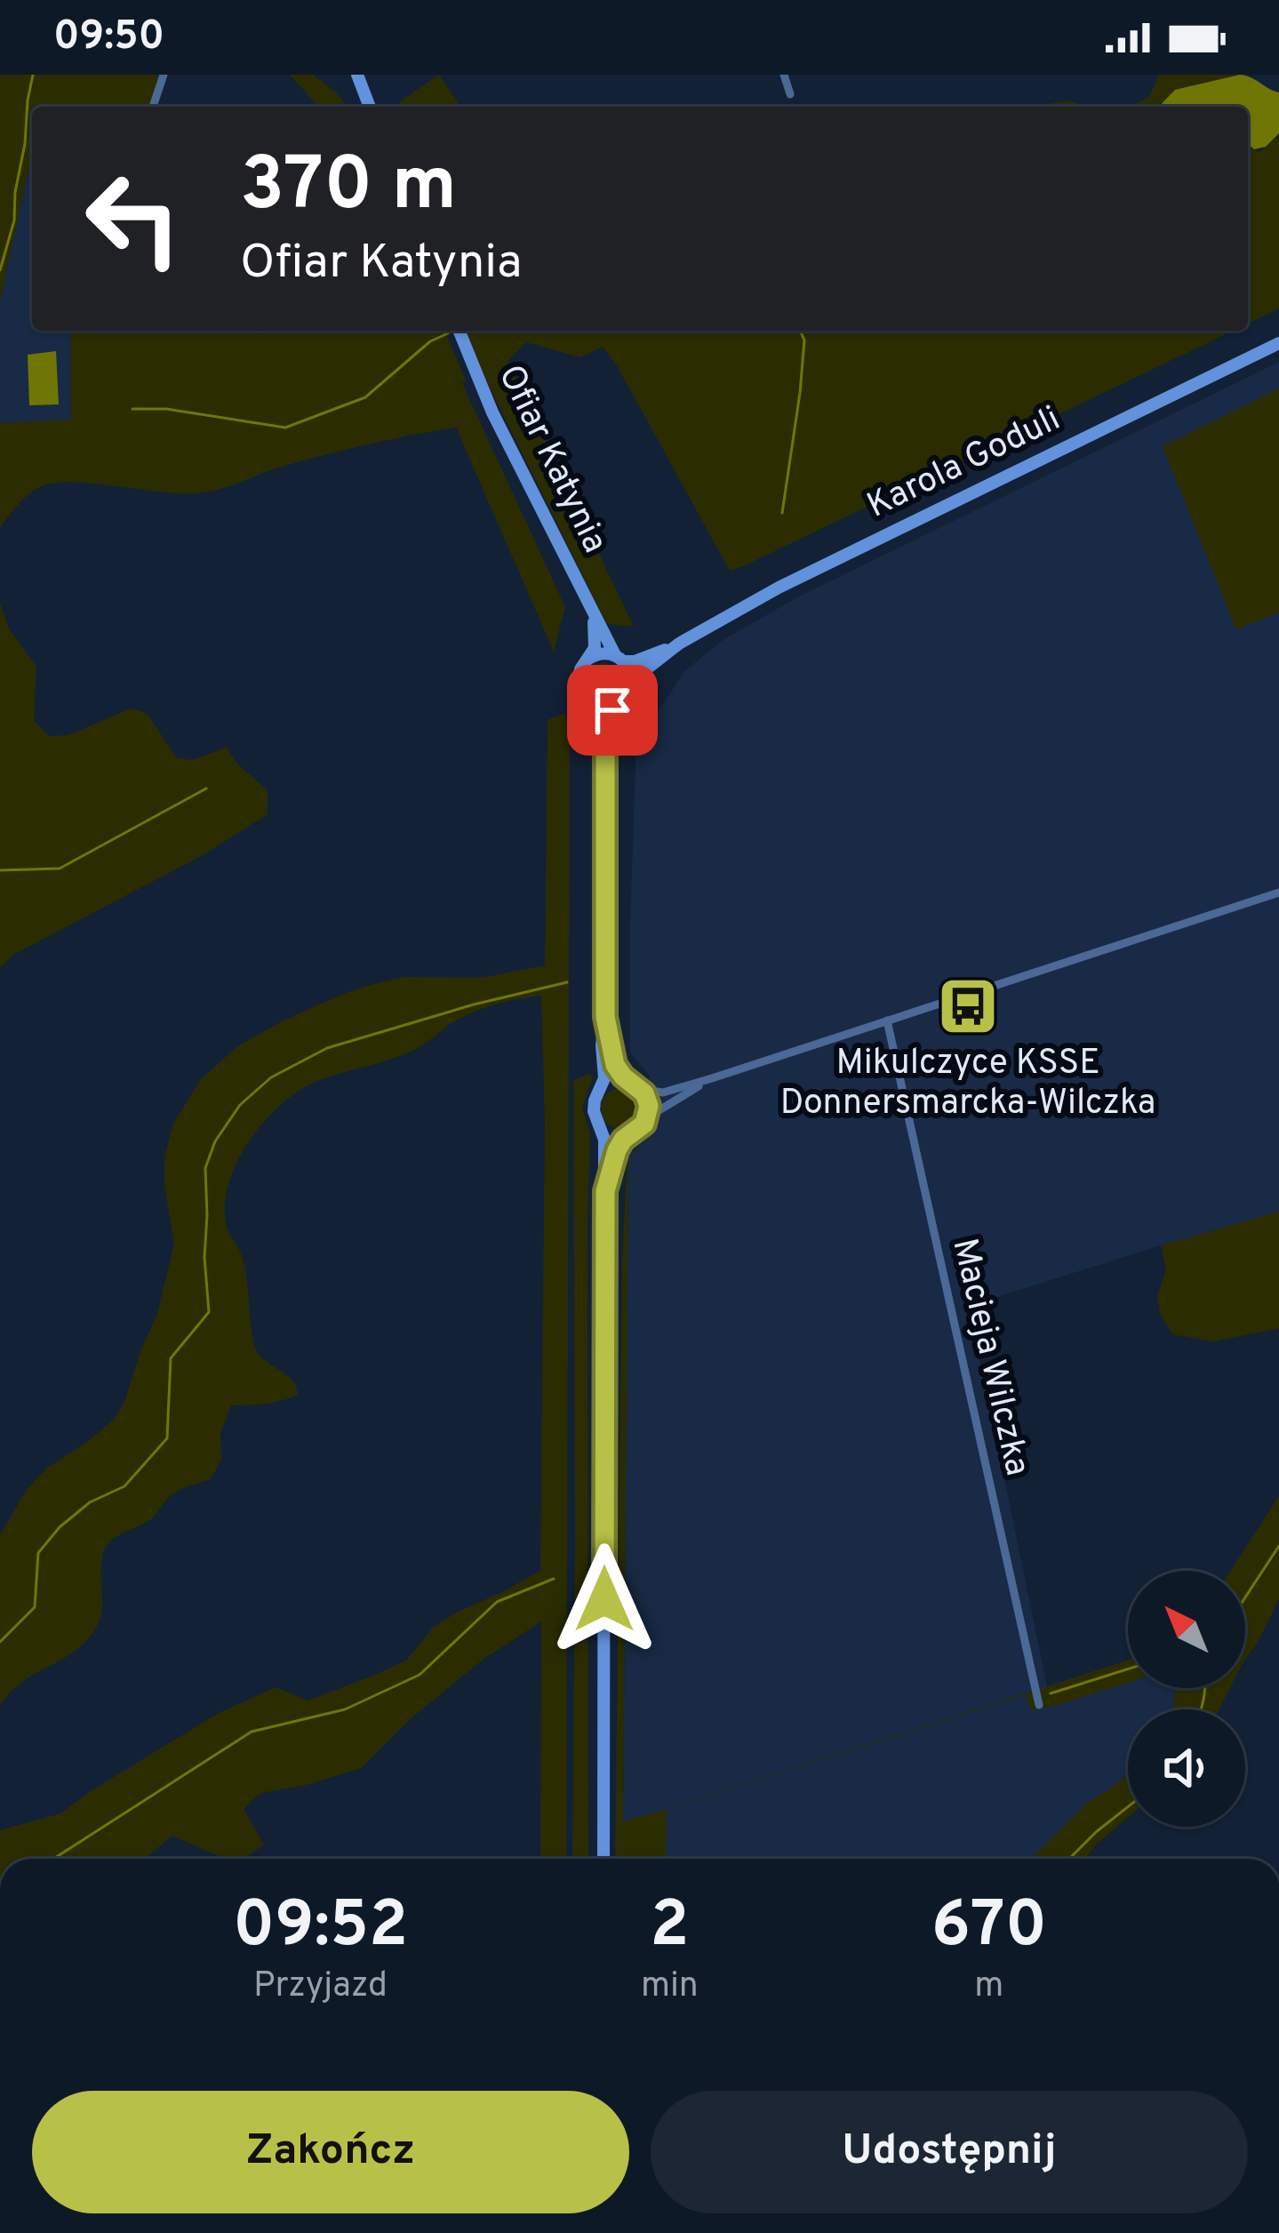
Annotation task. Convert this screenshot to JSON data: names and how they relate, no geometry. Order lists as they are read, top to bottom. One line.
{"streets":{"street":["Ofiar Katynia","Karola Goduli","Macieja Wilczka"]},"crossings":[["Ofiar Katynia","Karola Goduli"]],"places":{"bus stop":["Mikulczyce KSSE Donnersmarcka-Wilczka"]},"north":"top left","page":{"status":"09:50","turn":["370 m","Ofiar Katynia"],"eta":["09:52","Przyjazd","2","min","670","m"],"buttons":["Zakończ","Udostępnij"]}}
